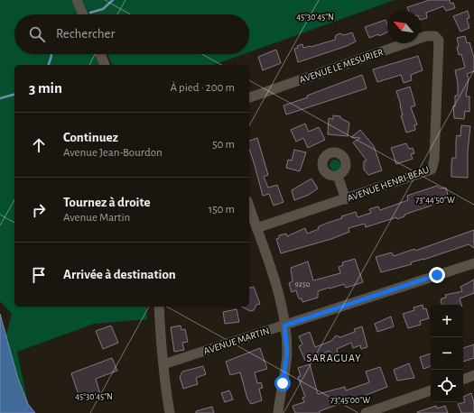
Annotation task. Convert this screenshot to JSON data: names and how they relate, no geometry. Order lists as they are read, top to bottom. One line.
{"streets":{"street":["AVENUE LE MESURIER","AVENUE HENRI-BEAU","AVENUE MARTIN"]},"crossings":[["AVENUE LE MESURIER","AVENUE HENRI-BEAU"]],"districts":["SARAGUAY"],"house_numbers":["9250"],"north":"top left","page":{"search":"Rechercher","heading":["3 min","À pied · 200 m"],"list":[["Continuez","Avenue Jean-Bourdon","50 m"],["Tournez à droite","Avenue Martin","150 m"],"Arrivée à destination"],"map_buttons":["+","−"]},"coordinates":["45°30'45\"N","73°44'50\"W","73°45'00\"W"]}
